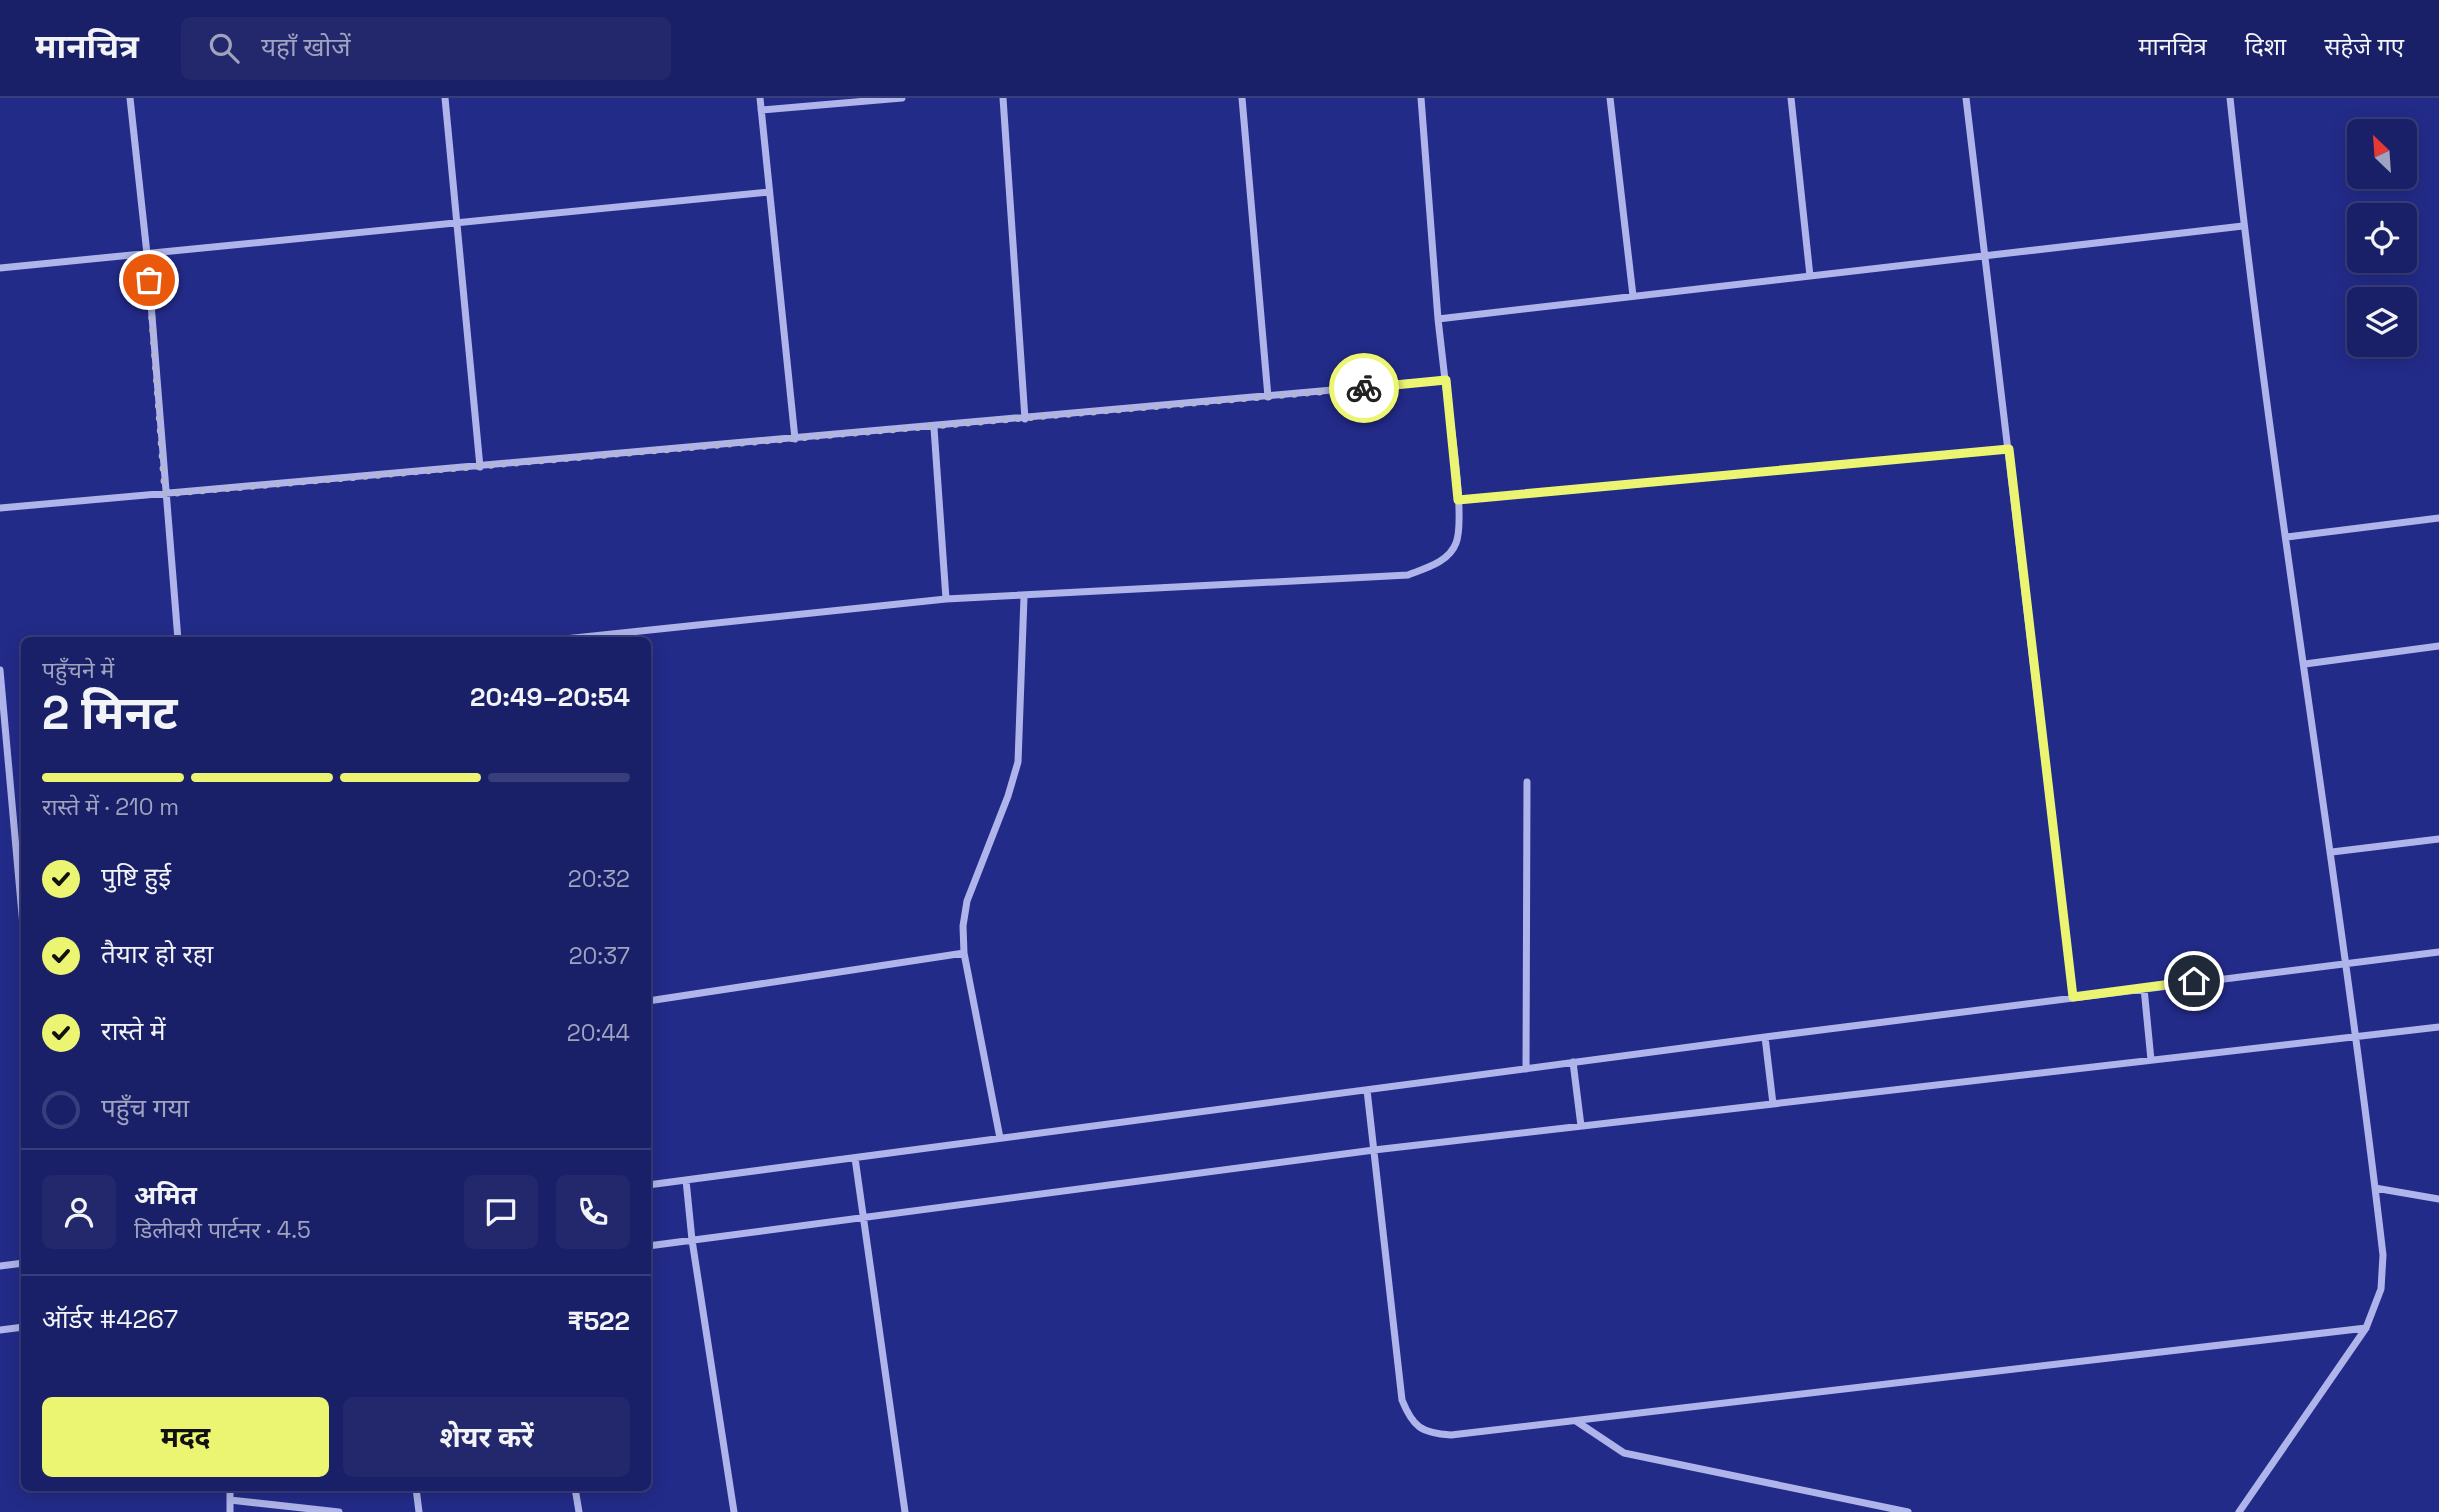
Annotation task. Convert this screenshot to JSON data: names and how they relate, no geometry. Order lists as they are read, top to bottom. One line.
{"north":"top left","page":{"header":"मानचित्र","search":"यहाँ खोजें","nav":["मानचित्र","दिशा","सहेजे गए"],"heading":["2 मिनट","पहुँचने में","20:49–20:54"],"panel":["अमित","डिलीवरी पार्टनर · 4.5","ऑर्डर #4267","₹522"],"bar":"रास्ते में · 210 m","list":[["पुष्टि हुई","20:32"],["तैयार हो रहा","20:37"],["रास्ते में","20:44"],"पहुँच गया"],"buttons":["मदद","शेयर करें"]}}
